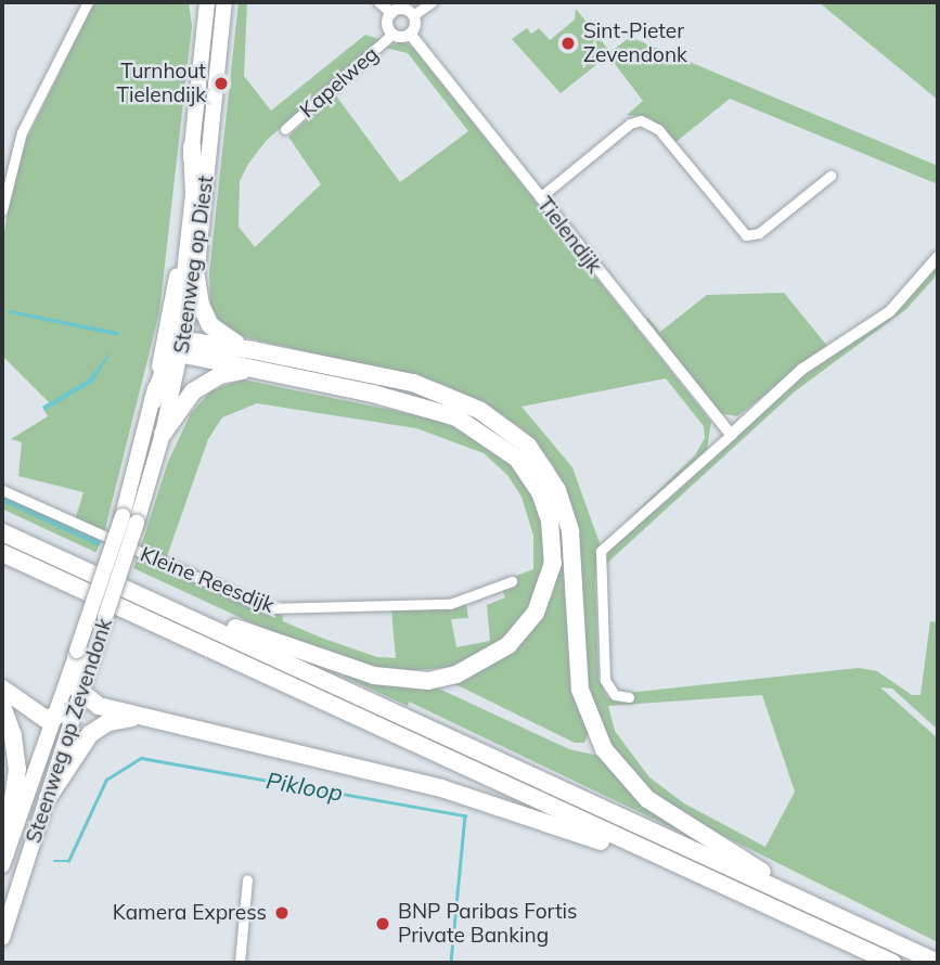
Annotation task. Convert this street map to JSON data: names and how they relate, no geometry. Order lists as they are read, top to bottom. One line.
{"streets":{"main road":["Steenweg op Diest","Steenweg op Zevendonk"],"street":["Kapelweg","Tielendijk","Kleine Reesdijk"]},"crossings":[["Kapelweg","Tielendijk"],["Steenweg op Diest","Steenweg op Zevendonk"]],"water":["Pikloop"],"places":["Sint-Pieter Zevendonk","Turnhout Tielendijk","Kamera Express","BNP Paribas Fortis Private Banking"]}
